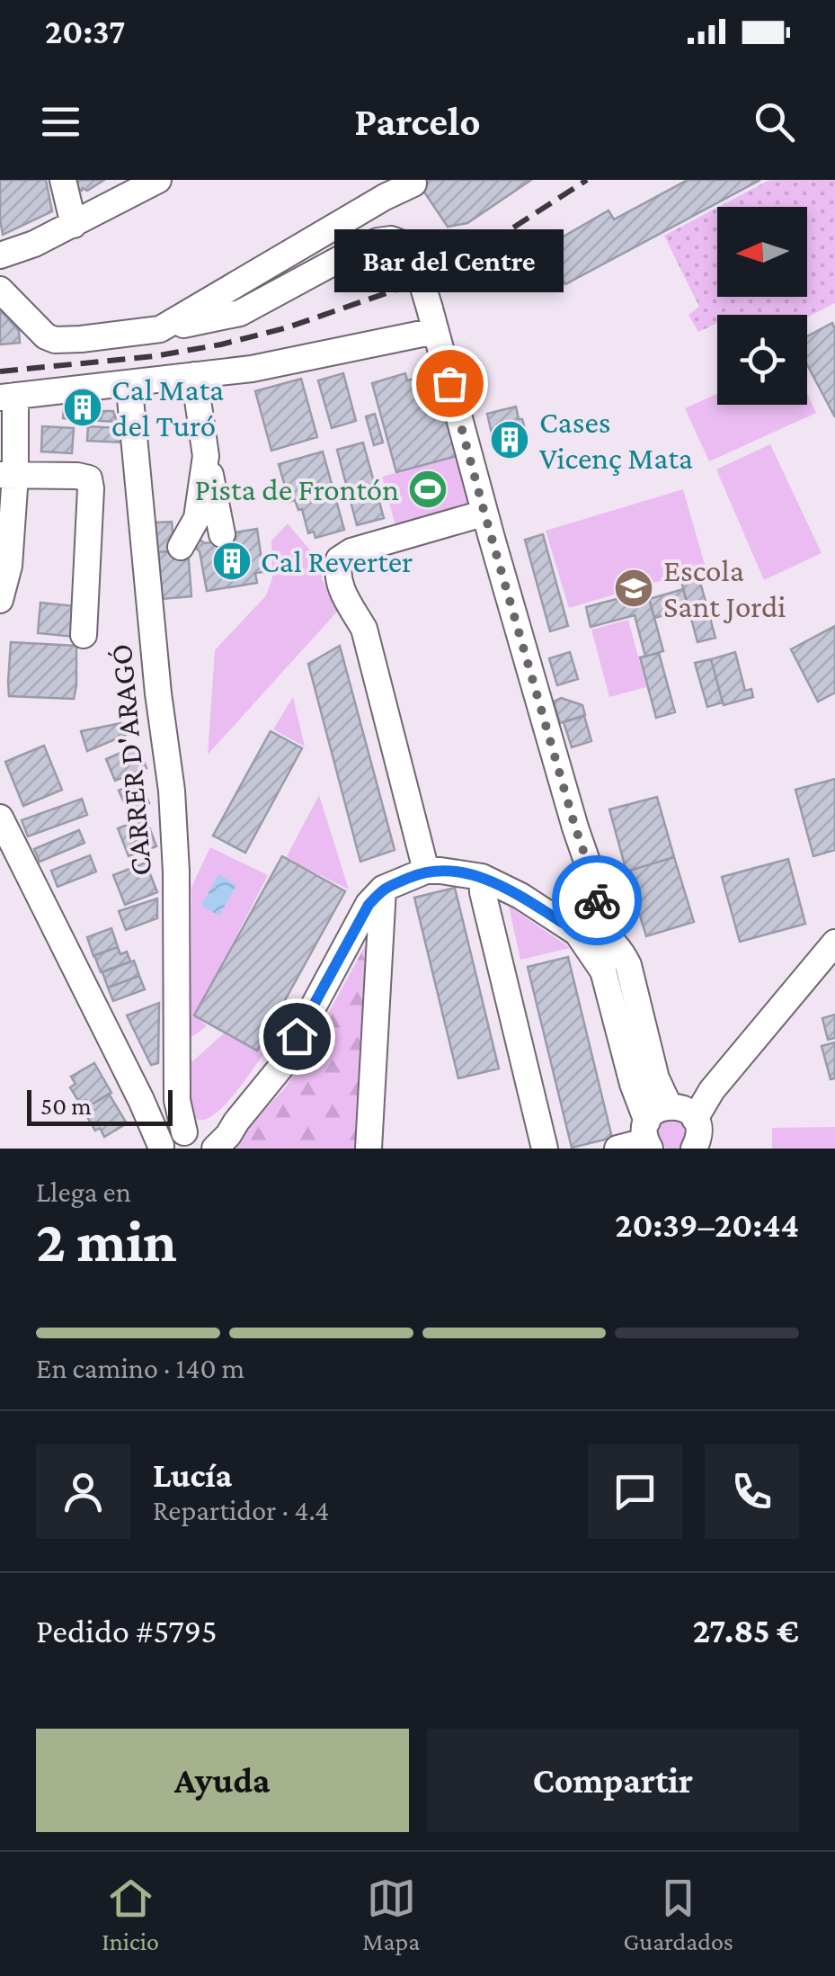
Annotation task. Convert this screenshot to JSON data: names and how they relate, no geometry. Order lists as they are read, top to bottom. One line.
{"streets":{"street":["CARRER D'ARAGÓ"]},"places":{"other":["Bar del Centre"],"building":["Cal Mata del Turó","Cases Vicenç Mata","Cal Reverter"],"sports":["Pista de Frontón"],"school or university":["Escola Sant Jordi"]},"scale_bar":"50 m","north":"left","page":{"status":"20:37","header":"Parcelo","bubble":"Bar del Centre","scale":"50 m","heading":["2 min","Llega en","20:39–20:44"],"panel":["Lucía","Repartidor · 4.4","Pedido #5795","27.85 €"],"bar":"En camino · 140 m","buttons":["Ayuda","Compartir"],"tabs":["Inicio","Mapa","Guardados"]}}
